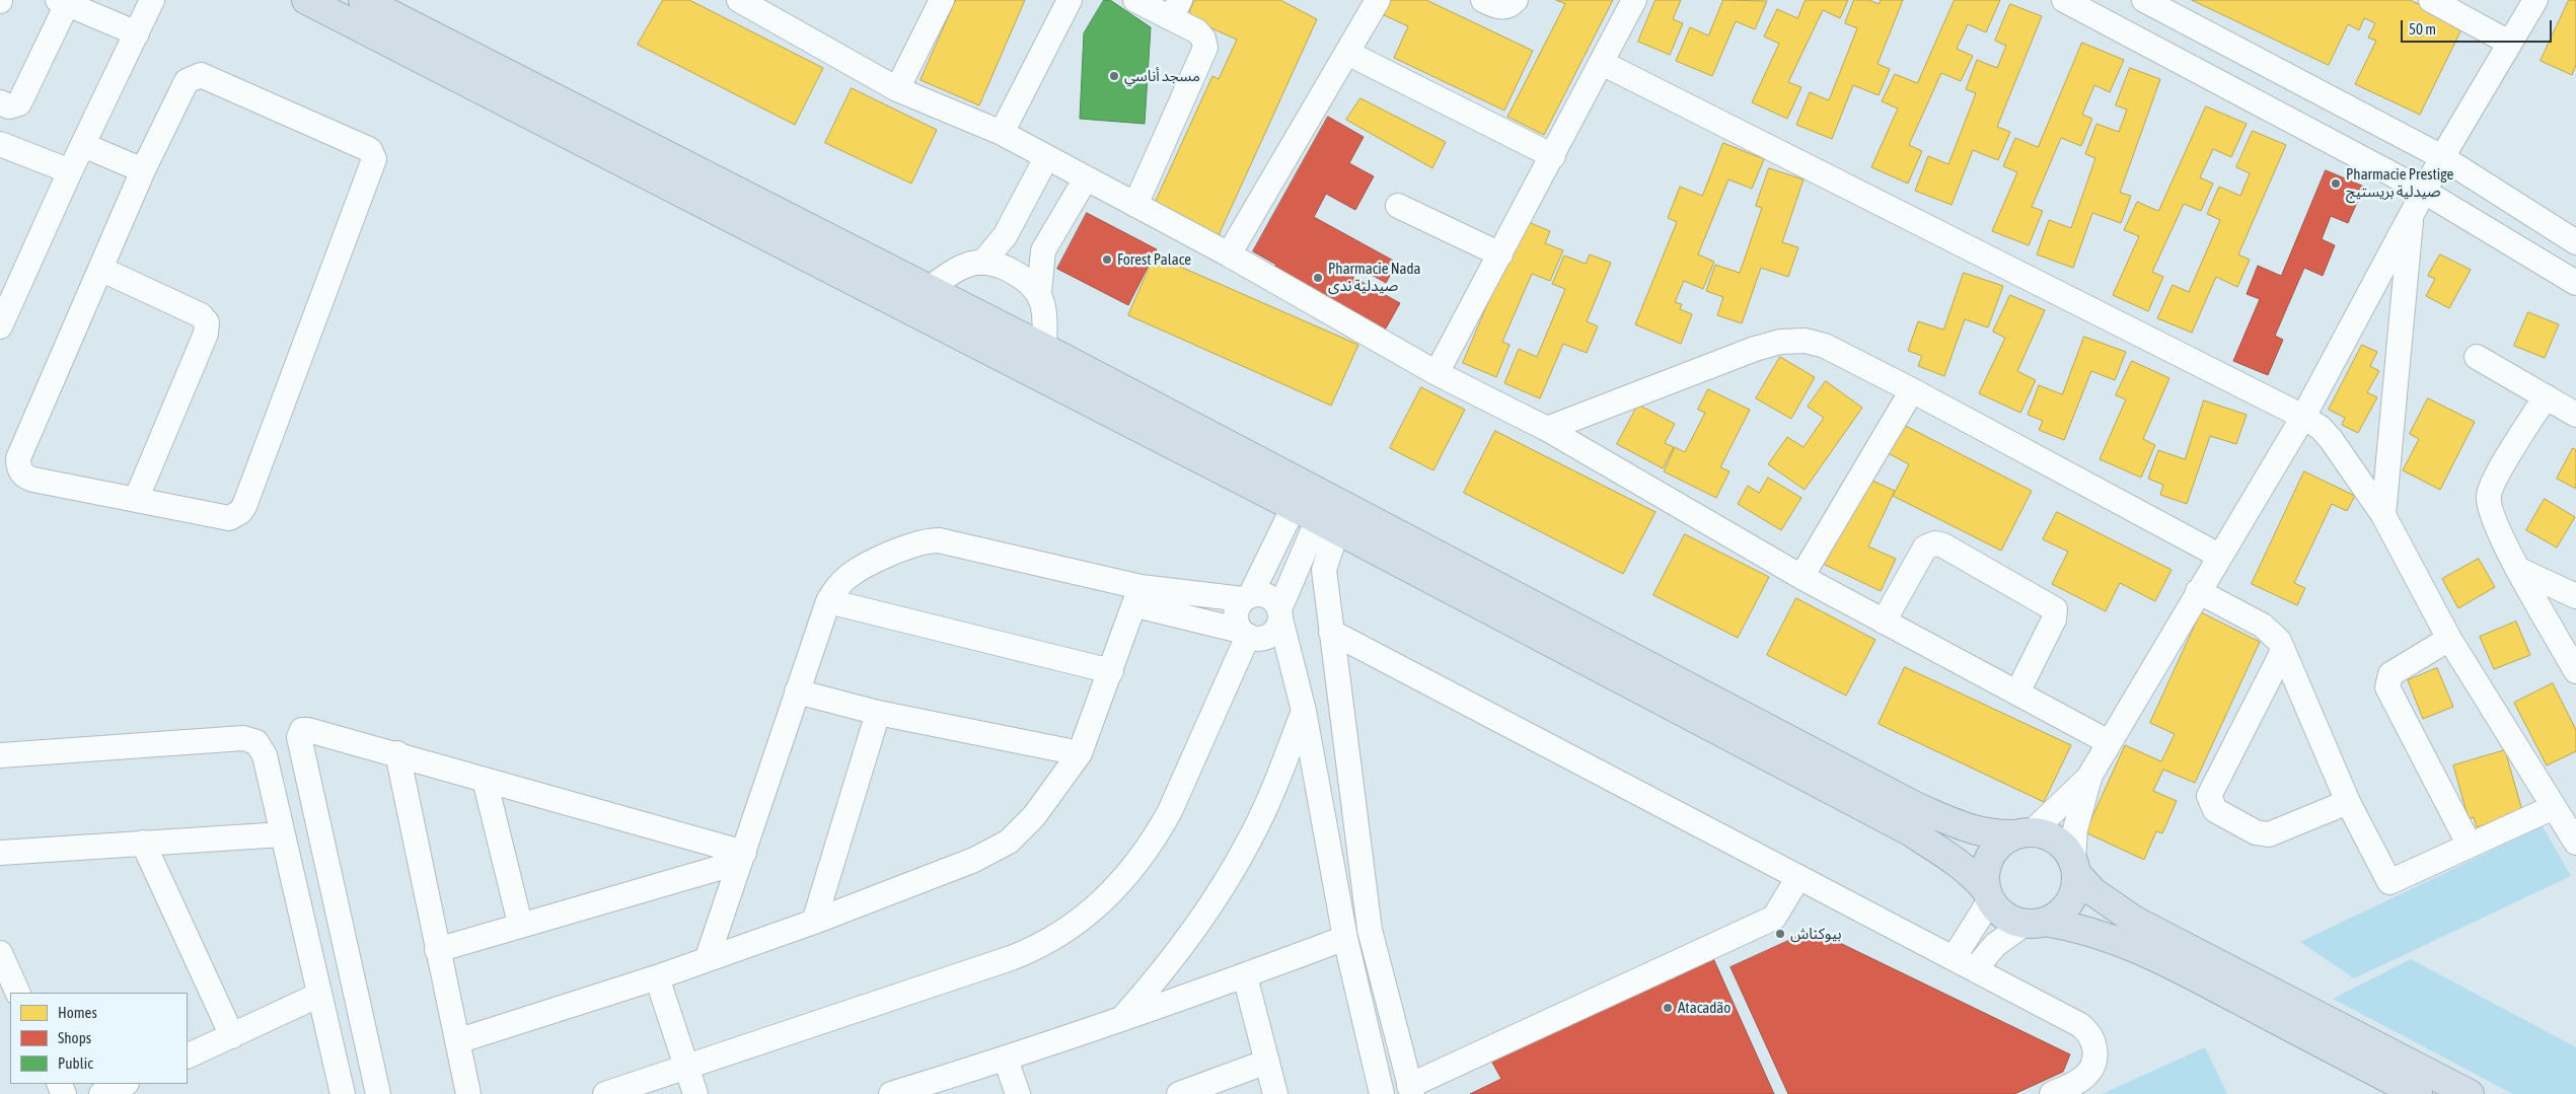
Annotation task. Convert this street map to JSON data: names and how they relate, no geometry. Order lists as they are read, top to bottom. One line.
{"places":["مسجد أناسي","Pharmacie Prestige صيدلية بريستيج","Forest Palace","Pharmacie Nada صيدلية ندى","بيوكناش","Atacadão"],"legend":["Homes","Shops","Public"],"scale_bar":"50 m"}
